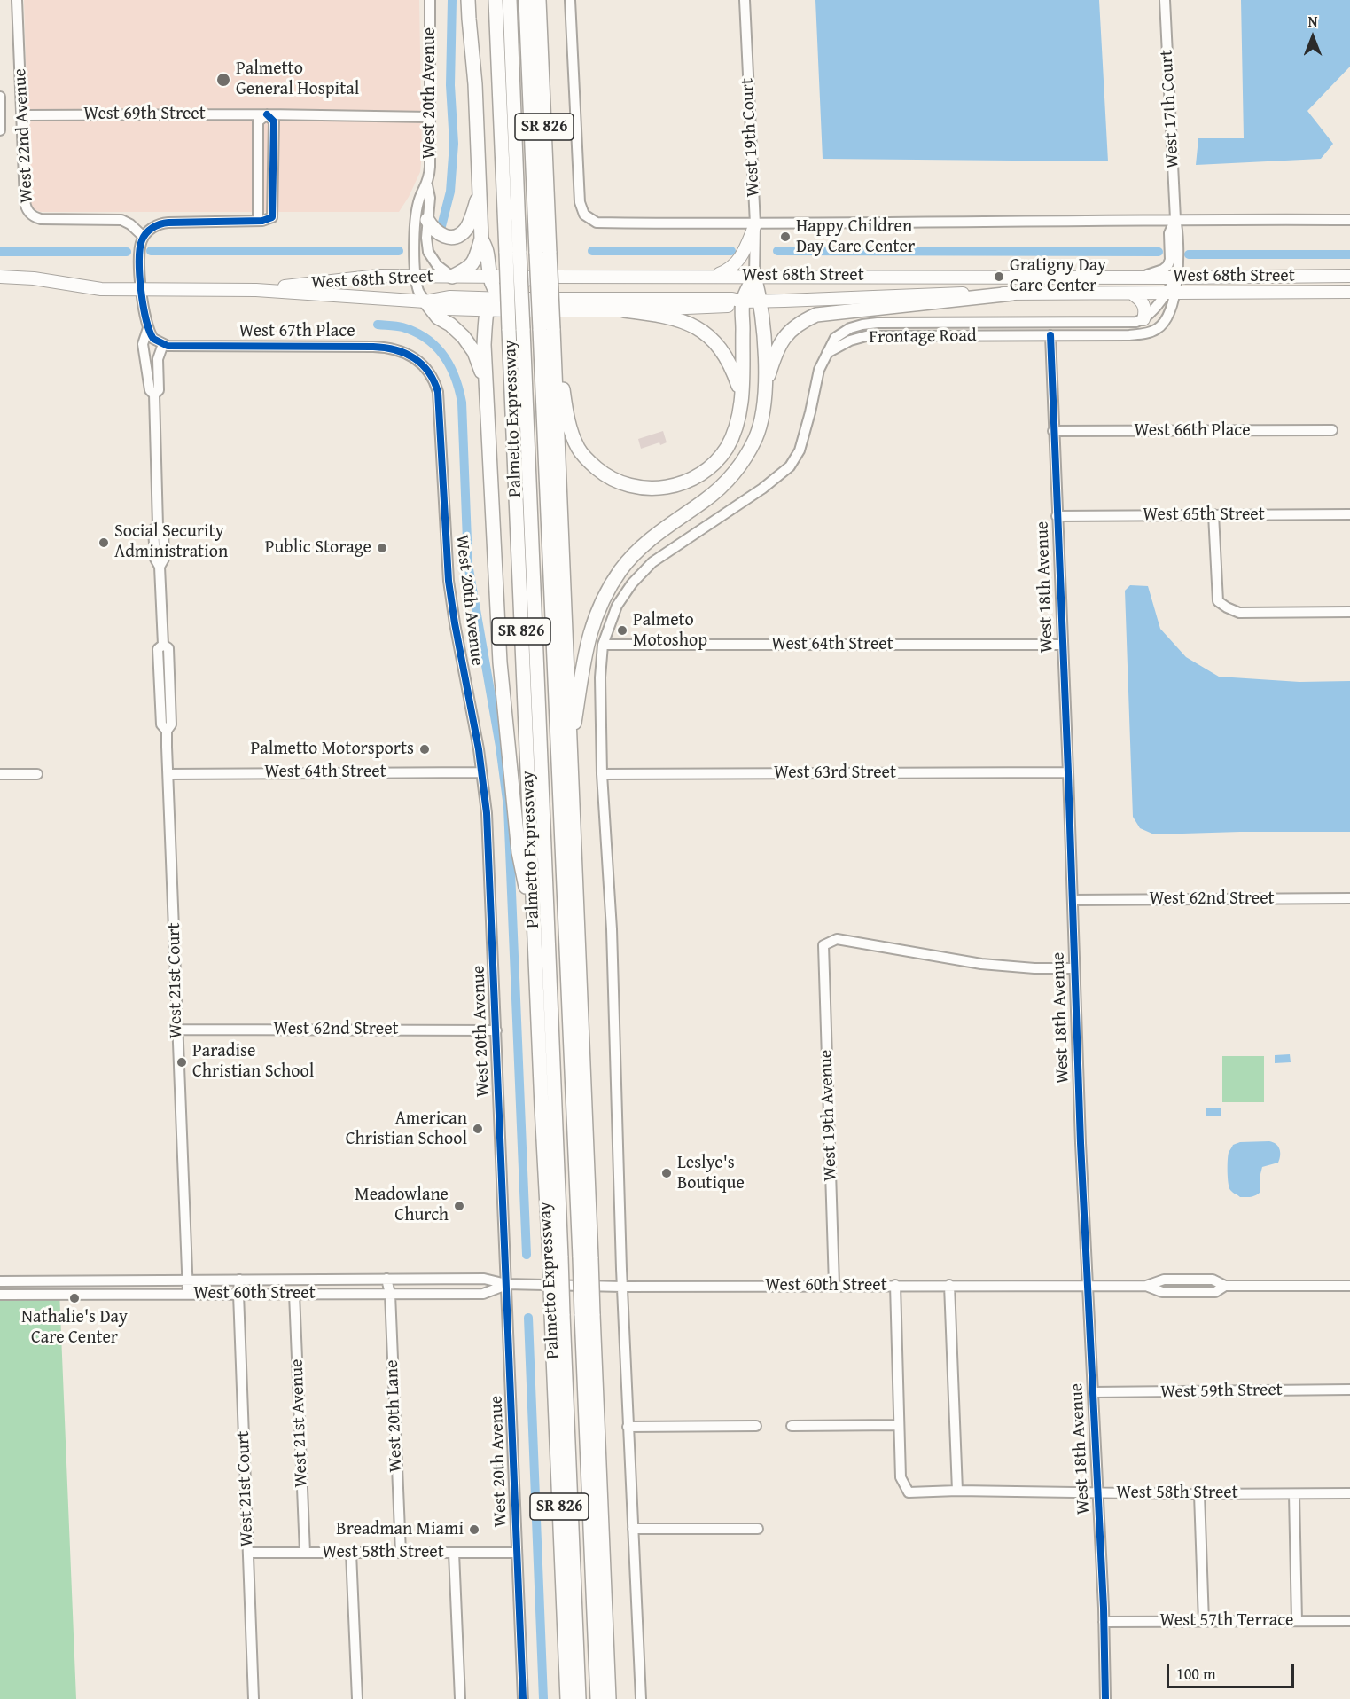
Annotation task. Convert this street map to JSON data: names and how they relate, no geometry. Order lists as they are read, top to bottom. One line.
{"streets":{"highway":["SR 826","Palmetto Expressway"],"main road":["West 68th Street"],"street":["West 20th Avenue","West 17th Court","West 69th Street","West 22nd Avenue","West 19th Court","West 67th Place","Frontage Road","West 66th Place","West 65th Street","West 18th Avenue","West 64th Street","West 63rd Street","West 62nd Street","West 21st Court","West 19th Avenue","West 60th Street","West 59th Street","West 20th Lane","West 21st Avenue","West 58th Street","West 57th Terrace"]},"crossings":[["West 20th Avenue","West 69th Street"],["West 20th Avenue","West 68th Street"],["West 20th Avenue","West 67th Place"],["West 20th Avenue","West 64th Street"],["West 20th Avenue","West 62nd Street"],["West 20th Avenue","West 60th Street"],["West 20th Avenue","West 58th Street"],["West 17th Court","West 68th Street"],["West 69th Street","West 22nd Avenue"],["West 22nd Avenue","West 21st Court"],["West 19th Court","West 68th Street"],["West 68th Street","Frontage Road"],["West 68th Street","West 21st Court"],["West 67th Place","West 21st Court"],["Frontage Road","West 18th Avenue"],["West 66th Place","West 18th Avenue"],["West 65th Street","West 18th Avenue"],["West 18th Avenue","West 64th Street"],["West 18th Avenue","West 63rd Street"],["West 18th Avenue","West 62nd Street"],["West 18th Avenue","West 19th Avenue"],["West 18th Avenue","West 60th Street"],["West 18th Avenue","West 59th Street"],["West 18th Avenue","West 58th Street"],["West 18th Avenue","West 57th Terrace"],["West 64th Street","West 21st Court"],["West 62nd Street","West 21st Court"],["West 21st Court","West 60th Street"],["West 21st Court","West 58th Street"],["West 19th Avenue","West 60th Street"],["West 60th Street","West 20th Lane"],["West 60th Street","West 21st Avenue"],["West 20th Lane","West 58th Street"],["West 21st Avenue","West 58th Street"]],"places":["Palmetto General Hospital","Happy Children Day Care Center","Gratigny Day Care Center","Social Security Administration","Public Storage","Palmeto Motoshop","Palmetto Motorsports","Paradise Christian School","American Christian School","Leslye's Boutique","Meadowlane Church","Nathalie's Day Care Center","Breadman Miami"],"scale_bar":"100 m","north":"top"}
